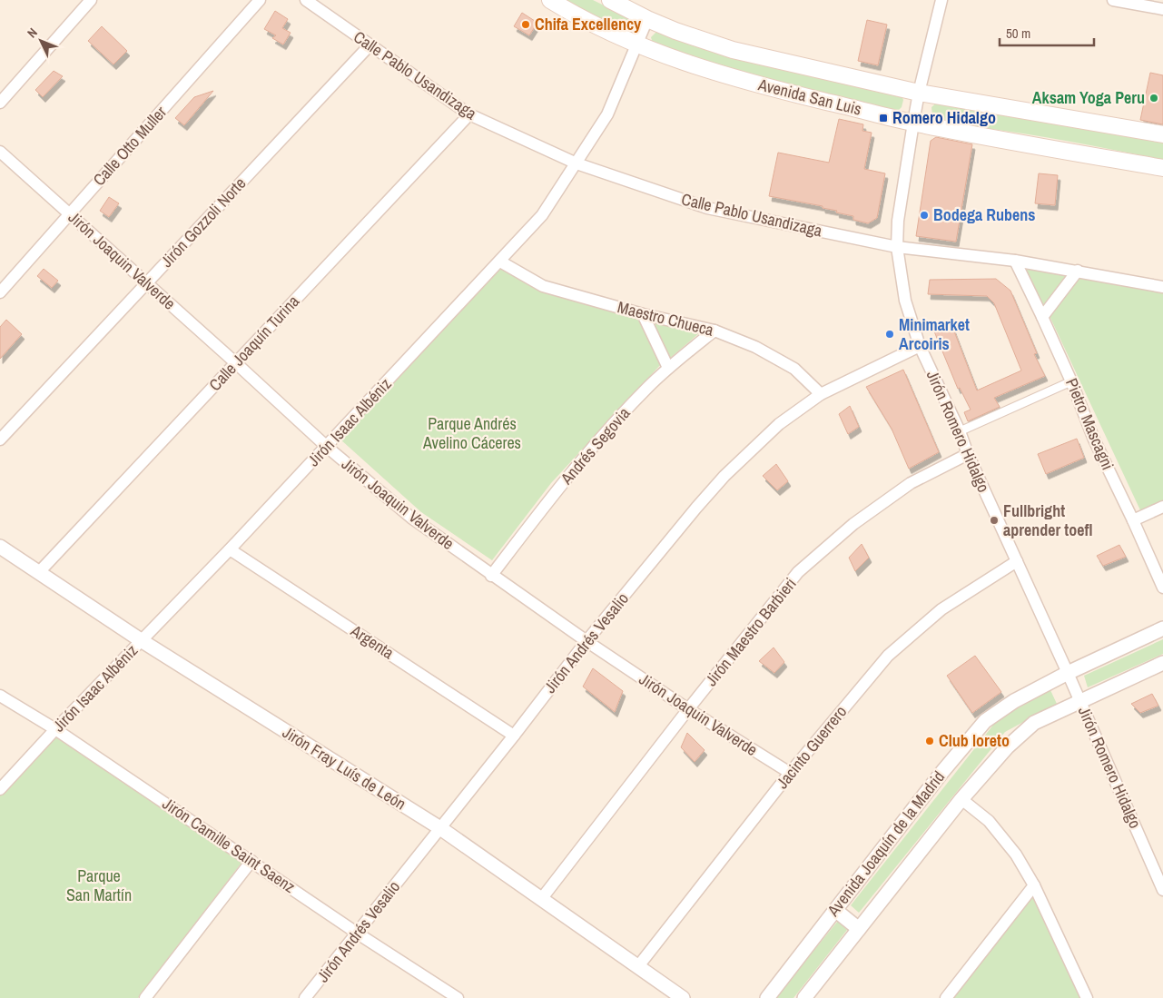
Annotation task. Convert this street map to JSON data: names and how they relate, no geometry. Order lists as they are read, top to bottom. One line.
{"streets":{"main road":["Avenida San Luis"],"street":["Calle Pablo Usandizaga","Calle Otto Muller","Jirón Gozzoli Norte","Jirón Joaquin Valverde","Maestro Chueca","Calle Joaquín Turina","Jirón Isaac Albéniz","Pietro Mascagni","Jirón Romero Hidalgo","Andrés Segovia","Jirón Maestro Barbieri","Argenta","Jirón Andrés Vesalio","Jacinto Guerrero","Jirón Fray Luís de León","Avenida Joaquín de la Madrid","Jirón Camille Saint Saenz"]},"crossings":[["Calle Pablo Usandizaga","Jirón Gozzoli Norte"],["Calle Pablo Usandizaga","Calle Joaquín Turina"],["Calle Pablo Usandizaga","Jirón Isaac Albéniz"],["Calle Pablo Usandizaga","Pietro Mascagni"],["Calle Pablo Usandizaga","Jirón Romero Hidalgo"],["Avenida San Luis","Jirón Isaac Albéniz"],["Avenida San Luis","Jirón Romero Hidalgo"],["Calle Otto Muller","Jirón Joaquin Valverde"],["Jirón Gozzoli Norte","Jirón Joaquin Valverde"],["Jirón Joaquin Valverde","Calle Joaquín Turina"],["Jirón Joaquin Valverde","Jirón Isaac Albéniz"],["Jirón Joaquin Valverde","Andrés Segovia"],["Jirón Joaquin Valverde","Jirón Maestro Barbieri"],["Jirón Joaquin Valverde","Jirón Andrés Vesalio"],["Jirón Joaquin Valverde","Jacinto Guerrero"],["Maestro Chueca","Jirón Isaac Albéniz"],["Maestro Chueca","Andrés Segovia"],["Maestro Chueca","Jirón Andrés Vesalio"],["Calle Joaquín Turina","Jirón Fray Luís de León"],["Jirón Isaac Albéniz","Argenta"],["Jirón Isaac Albéniz","Jirón Fray Luís de León"],["Jirón Isaac Albéniz","Jirón Camille Saint Saenz"],["Jirón Romero Hidalgo","Jirón Maestro Barbieri"],["Jirón Romero Hidalgo","Jirón Andrés Vesalio"],["Jirón Romero Hidalgo","Jacinto Guerrero"],["Jirón Romero Hidalgo","Avenida Joaquín de la Madrid"],["Jirón Maestro Barbieri","Jirón Fray Luís de León"],["Argenta","Jirón Andrés Vesalio"],["Jirón Andrés Vesalio","Jirón Fray Luís de León"],["Jirón Andrés Vesalio","Jirón Camille Saint Saenz"],["Jacinto Guerrero","Jirón Fray Luís de León"]],"parks":["Parque Andrés Avelino Cáceres","Parque San Martín"],"places":{"other":["Chifa Excellency","Aksam Yoga Peru","Bodega Rubens","Minimarket Arcoiris","Fullbright aprender toefl","Club loreto"],"transit":["Romero Hidalgo"]},"scale_bar":"50 m","north":"top left"}
